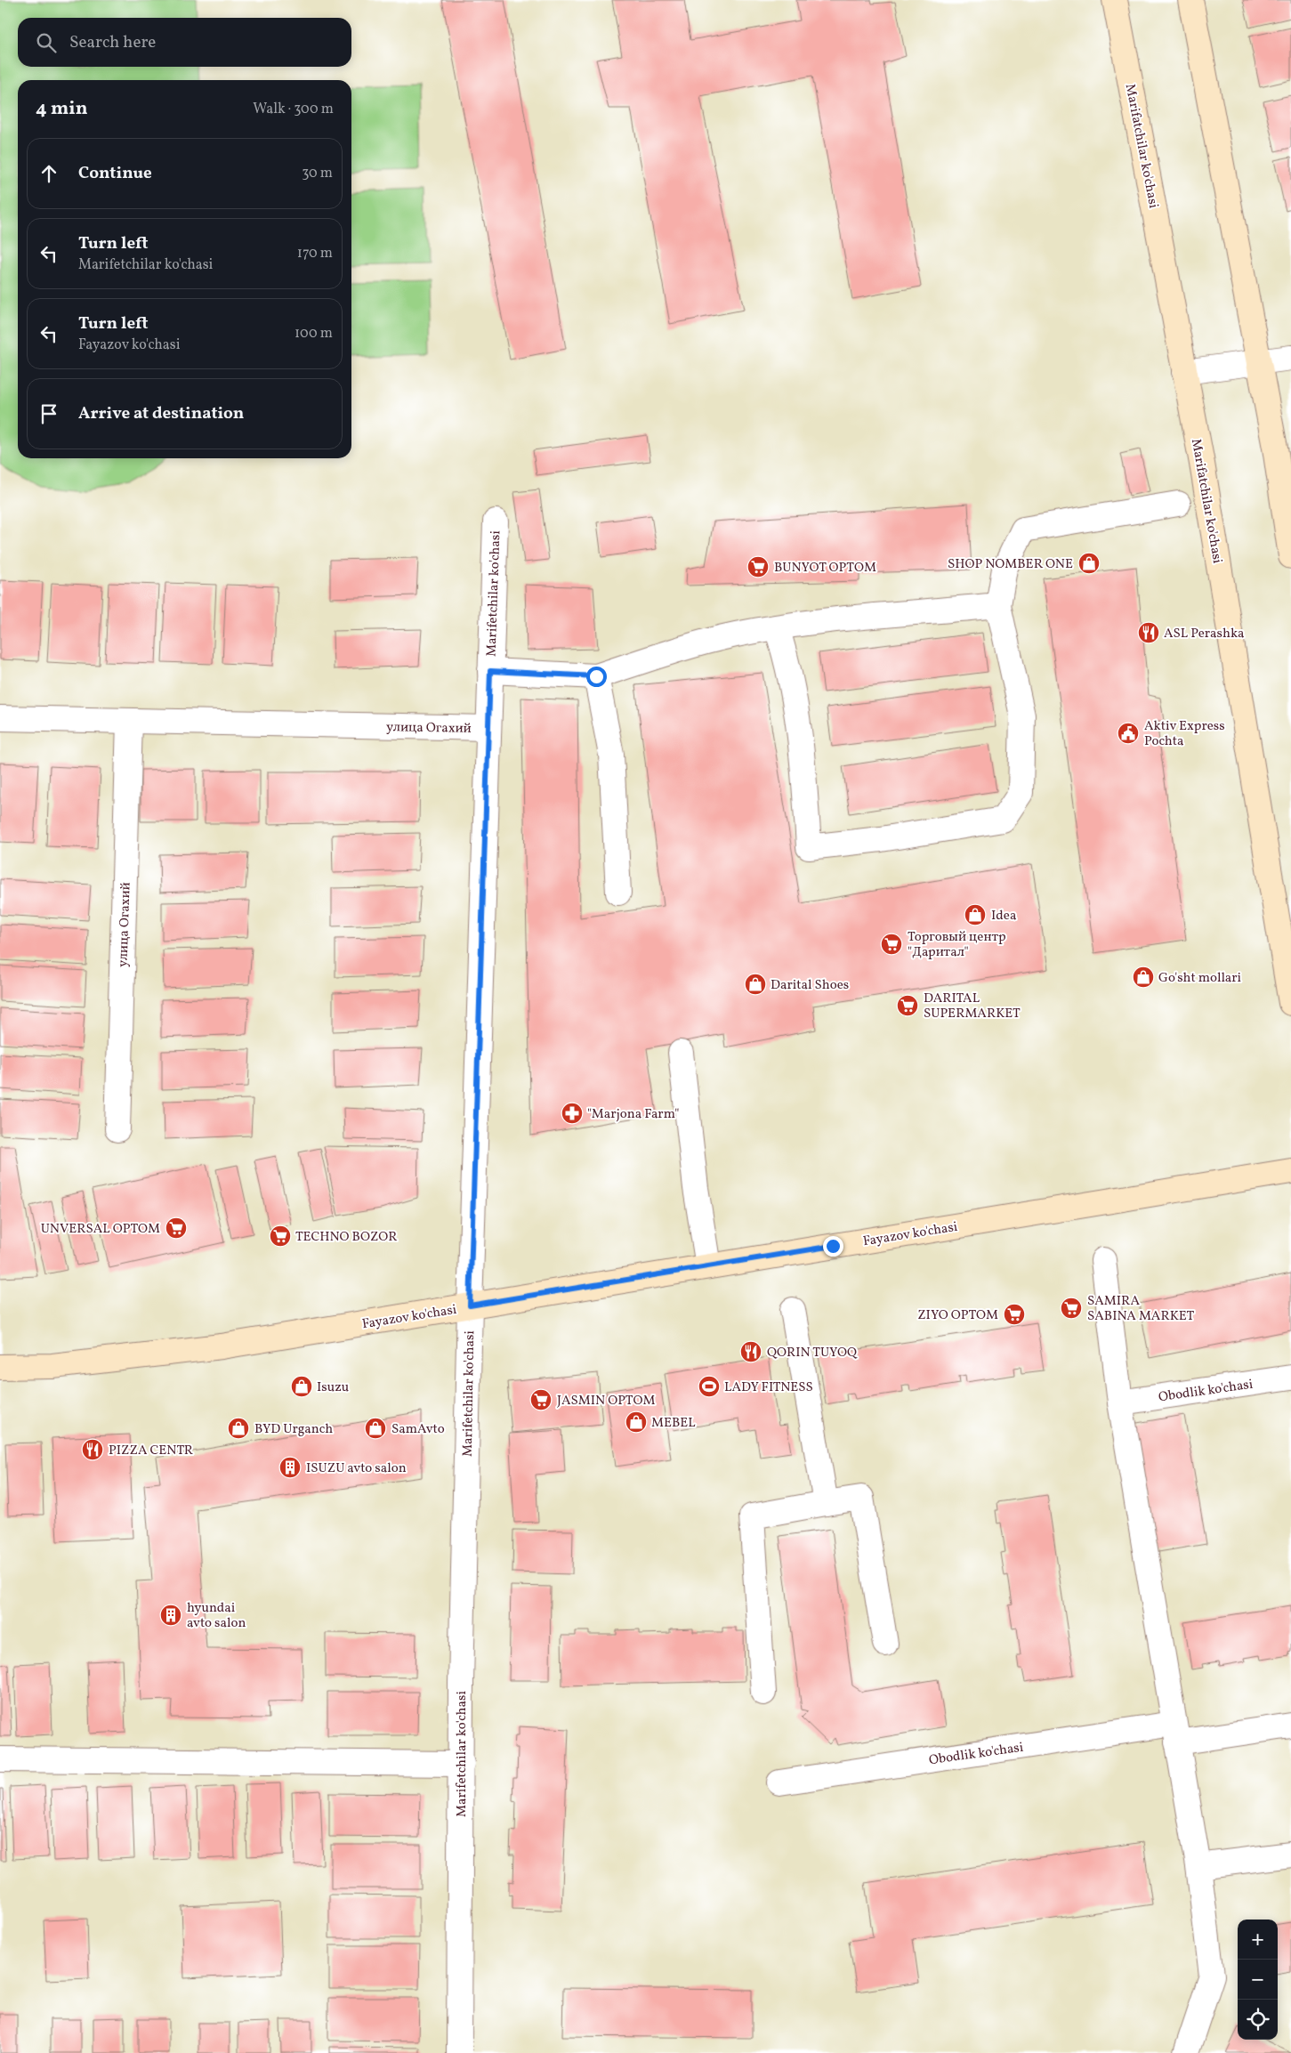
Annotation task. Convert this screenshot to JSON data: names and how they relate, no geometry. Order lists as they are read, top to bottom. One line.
{"streets":{"street":["Marifatchilar ko'chasi","Marifetchilar ko'chasi","улица Огахий","Fayazov ko'chasi","Obodlik ko'chasi"]},"crossings":[["Marifetchilar ko'chasi","улица Огахий"],["Marifetchilar ko'chasi","Fayazov ko'chasi"]],"places":{"shop":["SHOP NOMBER ONE","Idea","Go'sht mollari","Darital Shoes","Isuzu","MEBEL","BYD Urganch","SamAvto"],"supermarket":["BUNYOT OPTOM","Торговый центр \"Даритал\"","DARITAL SUPERMARKET","UNVERSAL OPTOM","TECHNO BOZOR","SAMIRA SABINA MARKET","ZIYO OPTOM","JASMIN OPTOM"],"restaurant":["ASL Perashka","QORIN TUYOQ","PIZZA CENTR"],"public building":["Aktiv Express Pochta"],"pharmacy":["\"Marjona Farm\""],"sports":["LADY FITNESS"],"building":["ISUZU avto salon","hyundai avto salon"]},"page":{"search":"Search here","heading":["4 min","Walk · 300 m"],"list":[["Continue","30 m"],["Turn left","Marifetchilar ko'chasi","170 m"],["Turn left","Fayazov ko'chasi","100 m"],"Arrive at destination"],"map_buttons":["+","−"]}}
